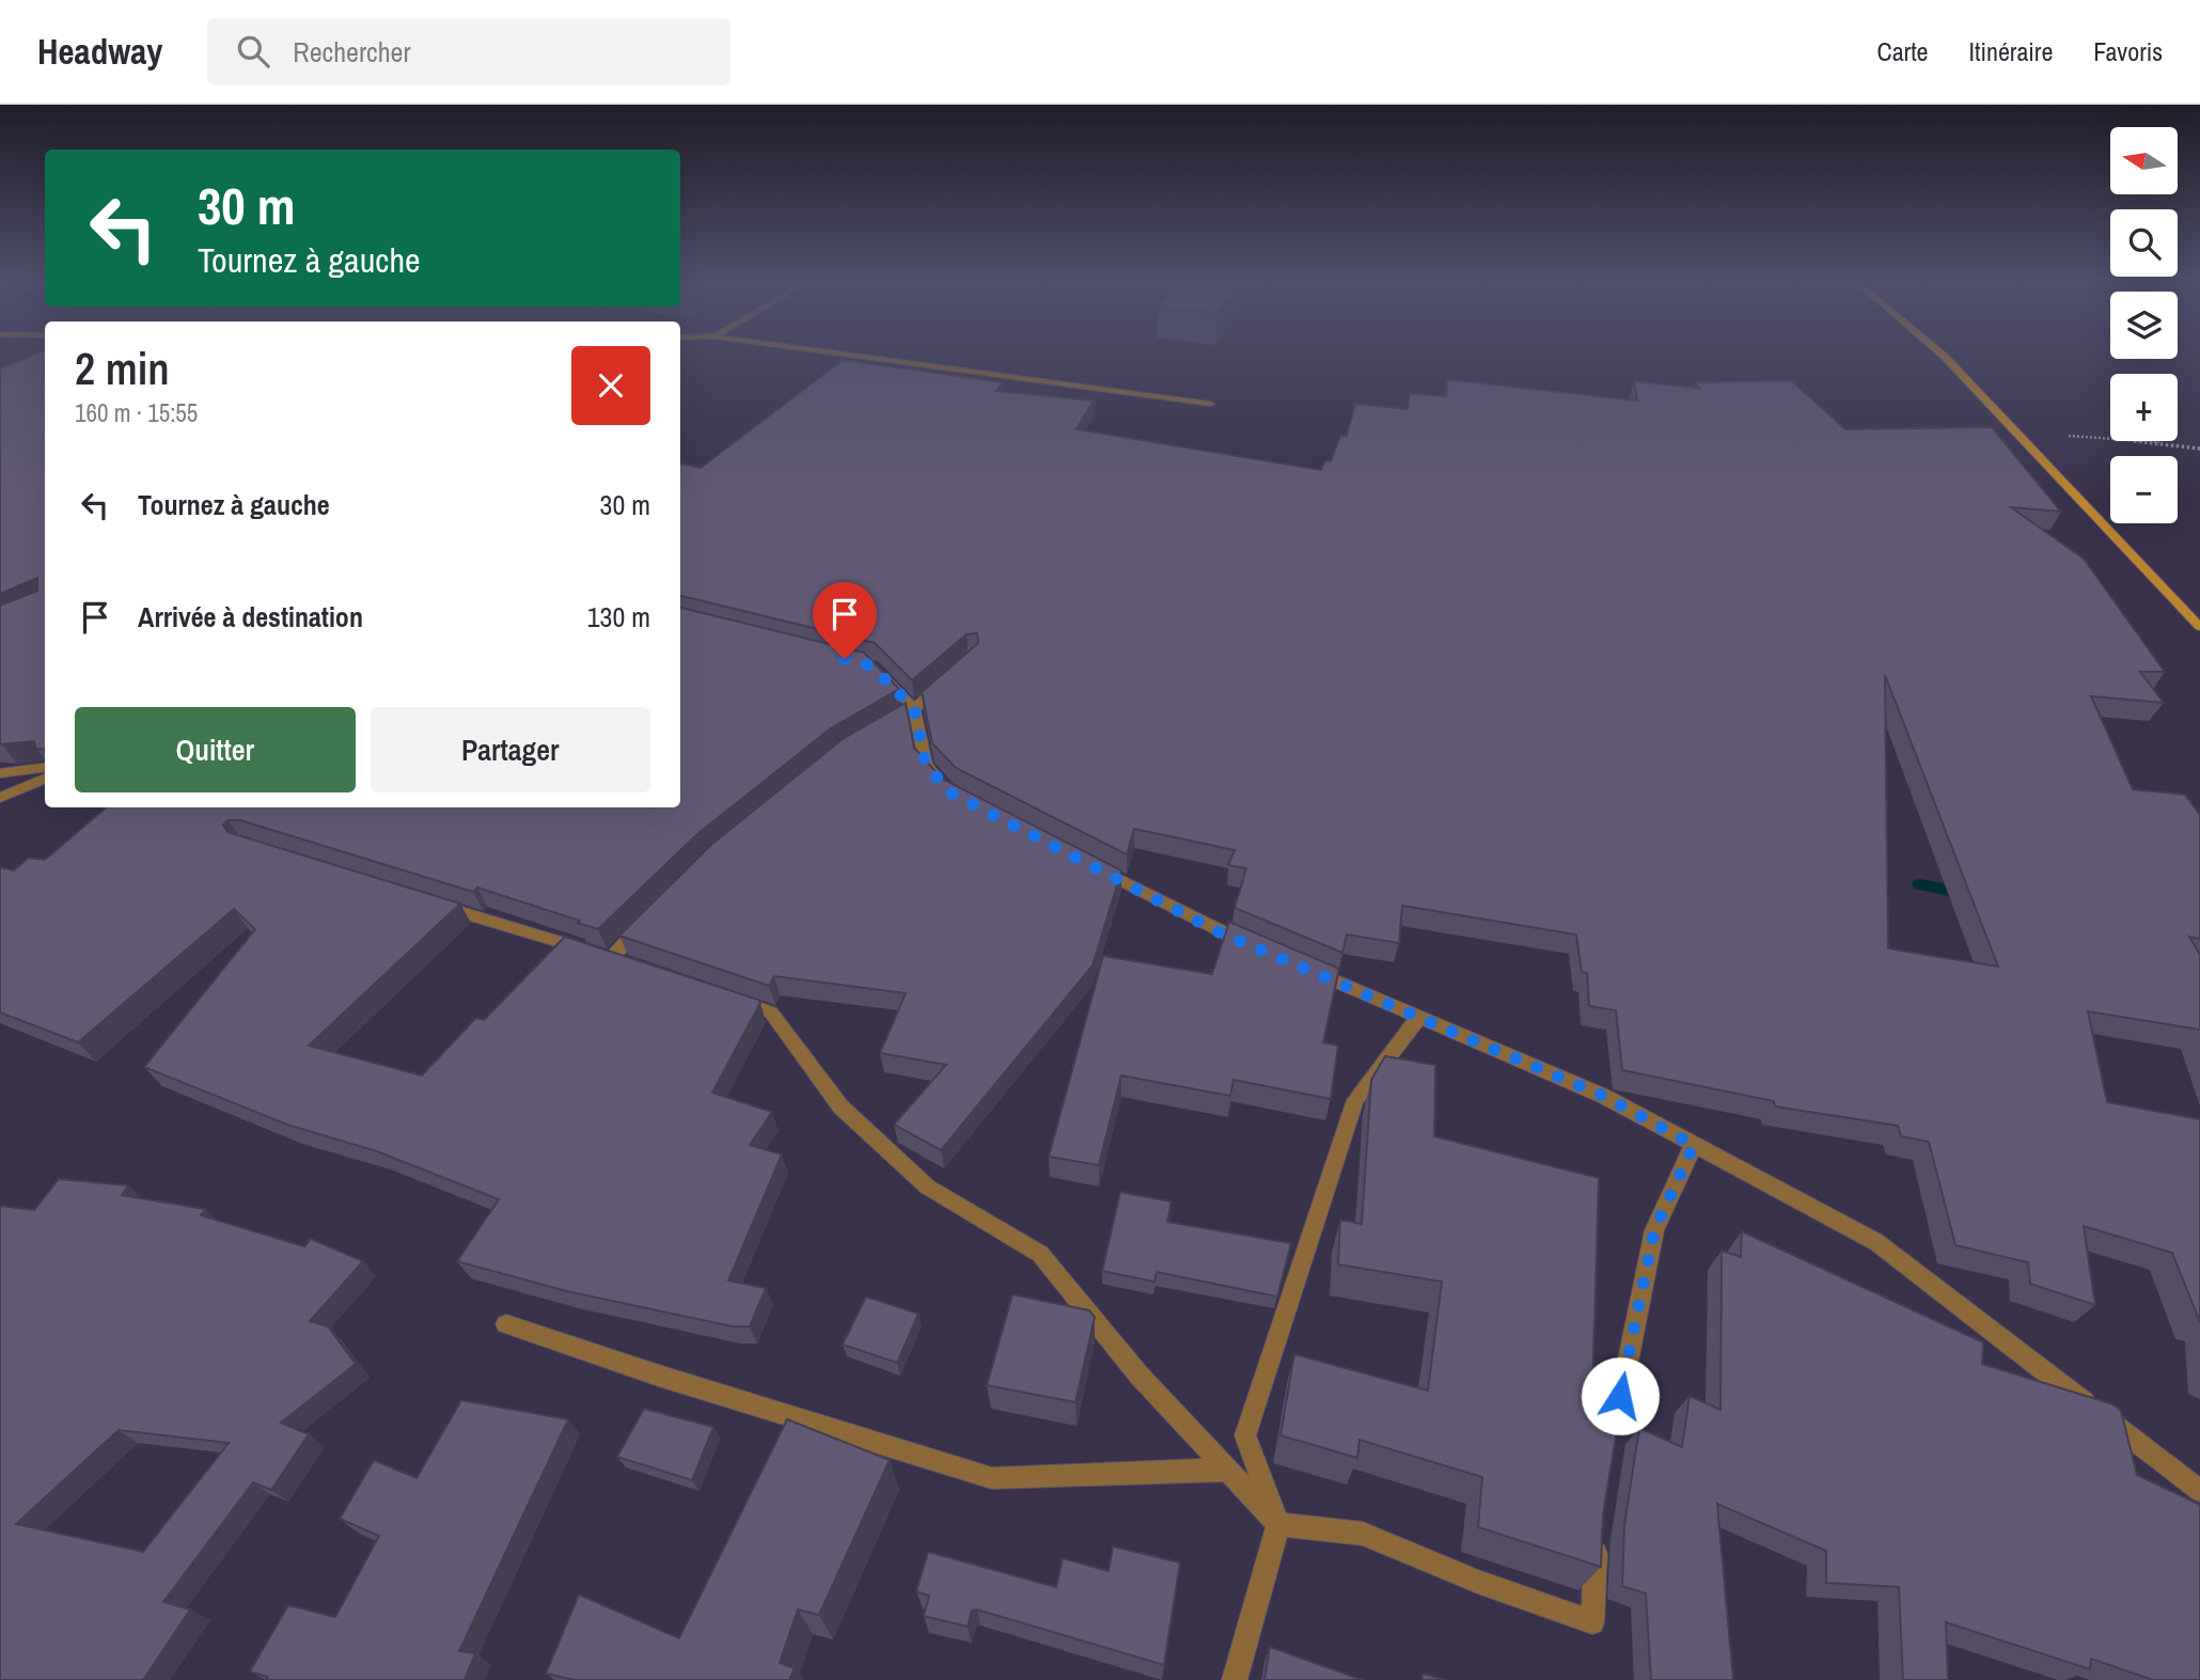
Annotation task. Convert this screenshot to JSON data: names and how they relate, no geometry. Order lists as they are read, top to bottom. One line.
{"north":"left","page":{"header":"Headway","search":"Rechercher","nav":["Carte","Itinéraire","Favoris"],"map_buttons":["+","−"],"turn":["30 m","Tournez à gauche"],"heading":["2 min","160 m · 15:55"],"list":[{"name":"Tournez à gauche","value":"30 m"},{"name":"Arrivée à destination","value":"130 m"}],"buttons":["Quitter","Partager"]}}
